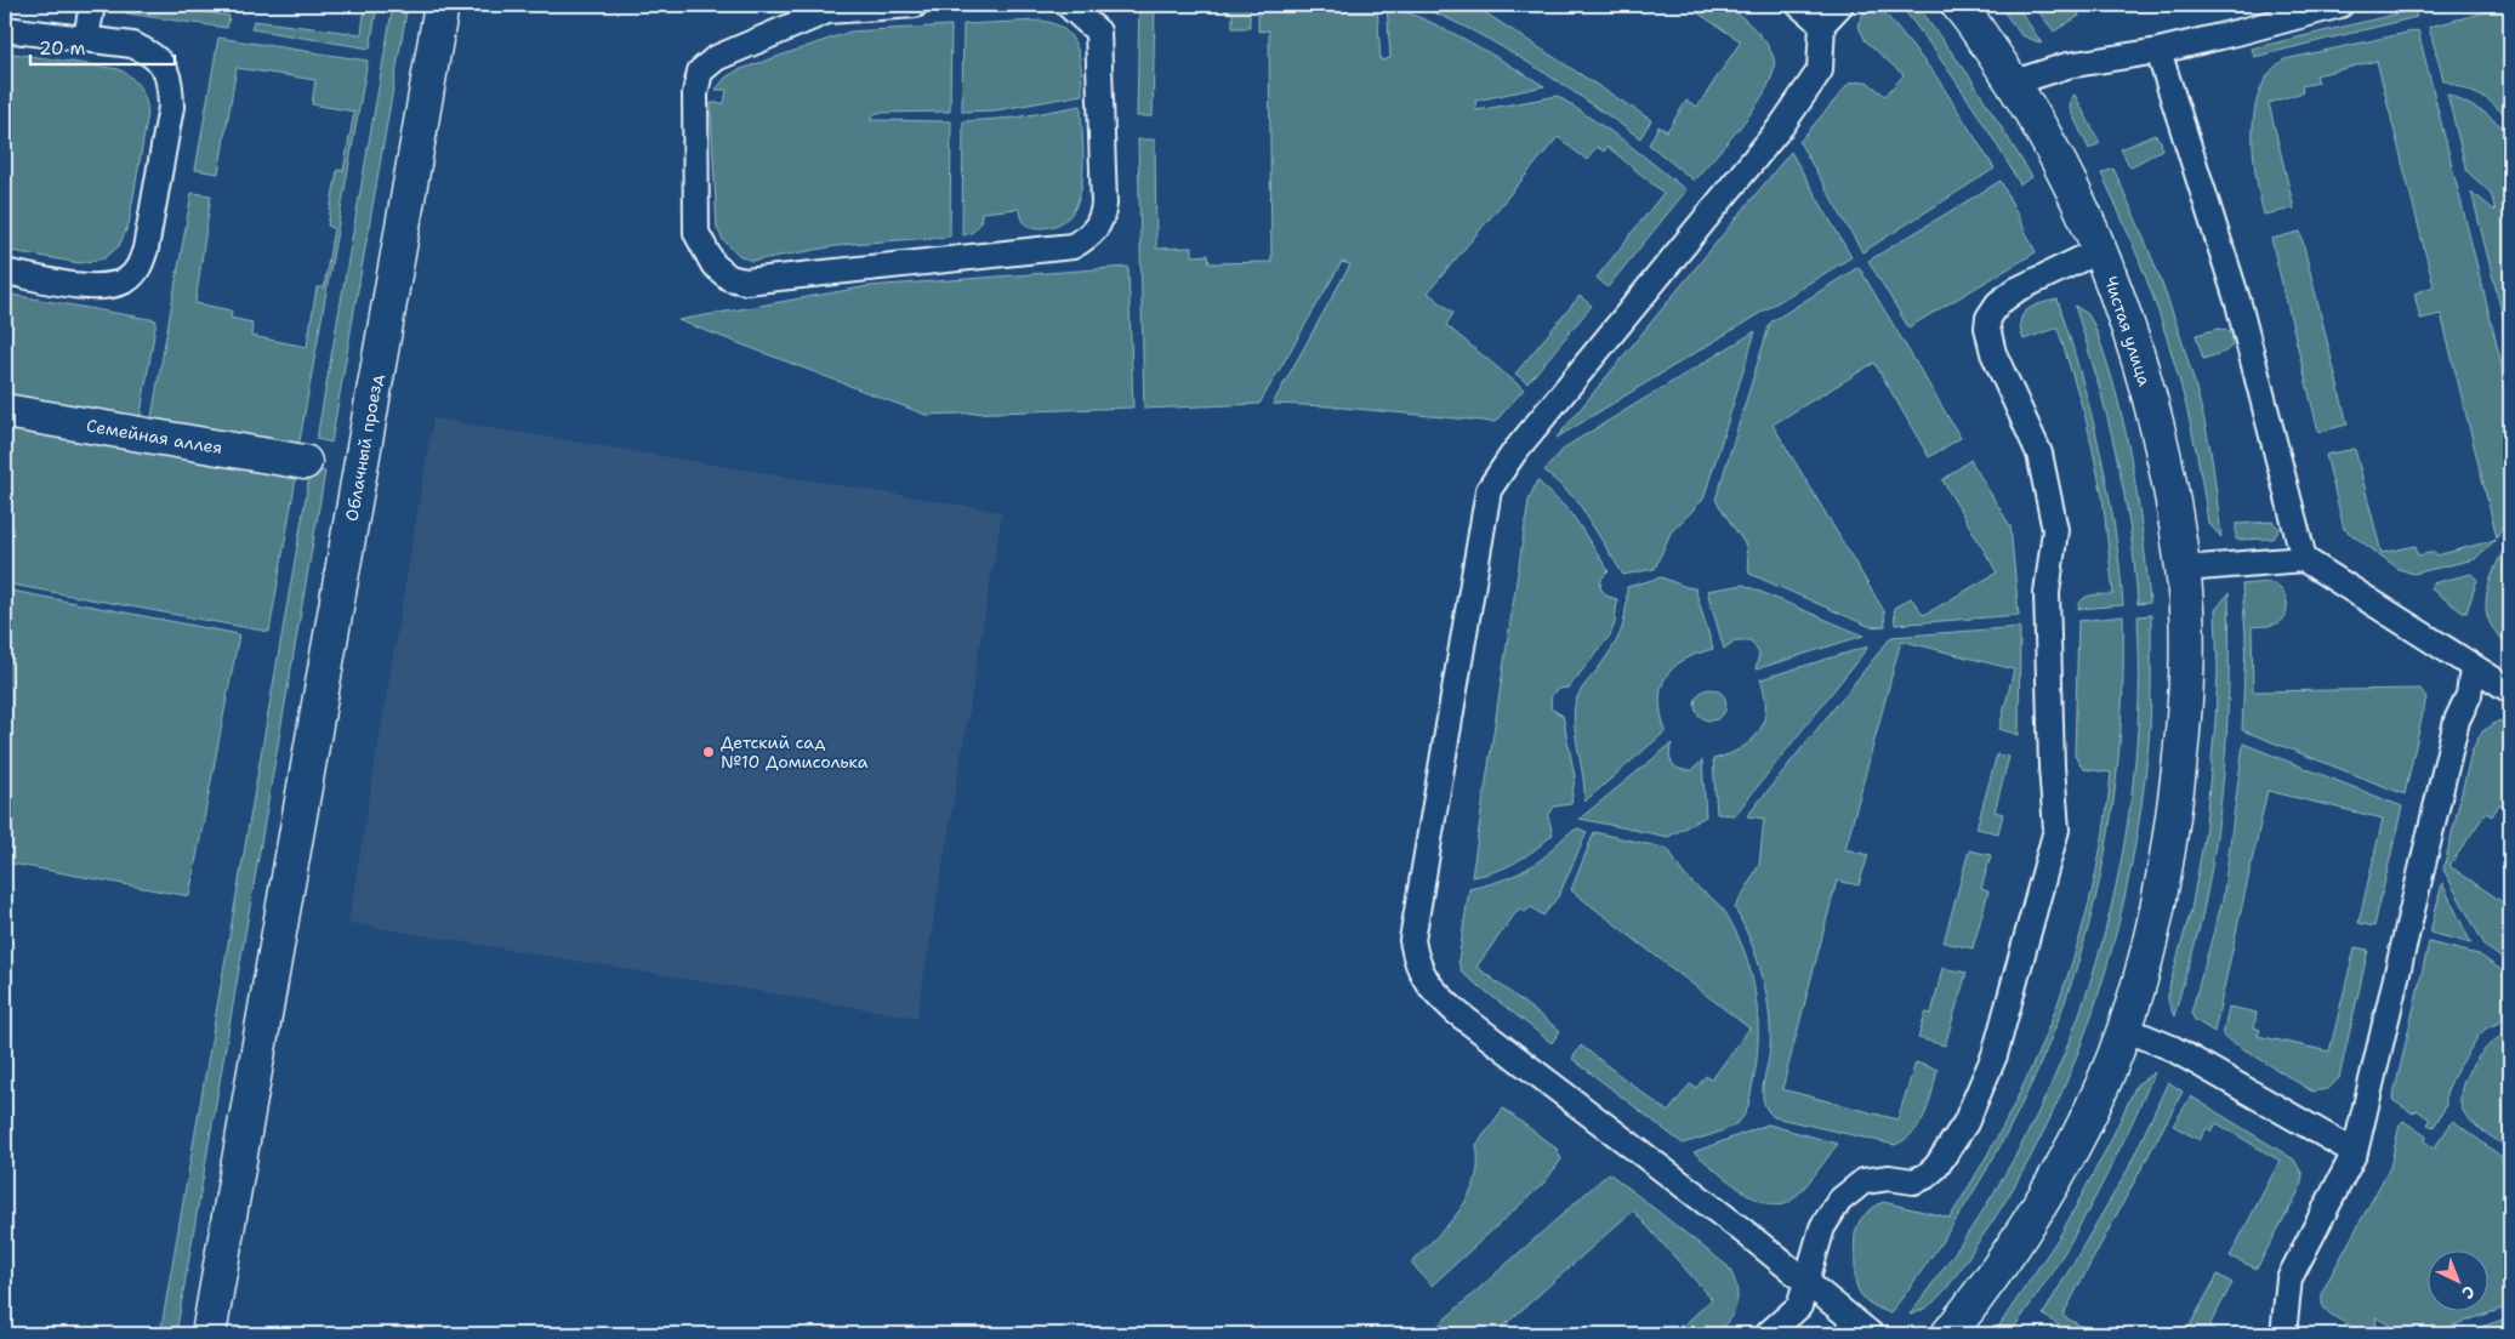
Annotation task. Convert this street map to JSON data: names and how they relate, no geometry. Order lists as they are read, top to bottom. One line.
{"streets":{"street":["Чистая улица","Семейная аллея","Облачный проезд"]},"places":["Детский сад №10 Домисолька"],"scale_bar":"20 m","north":"bottom right"}
